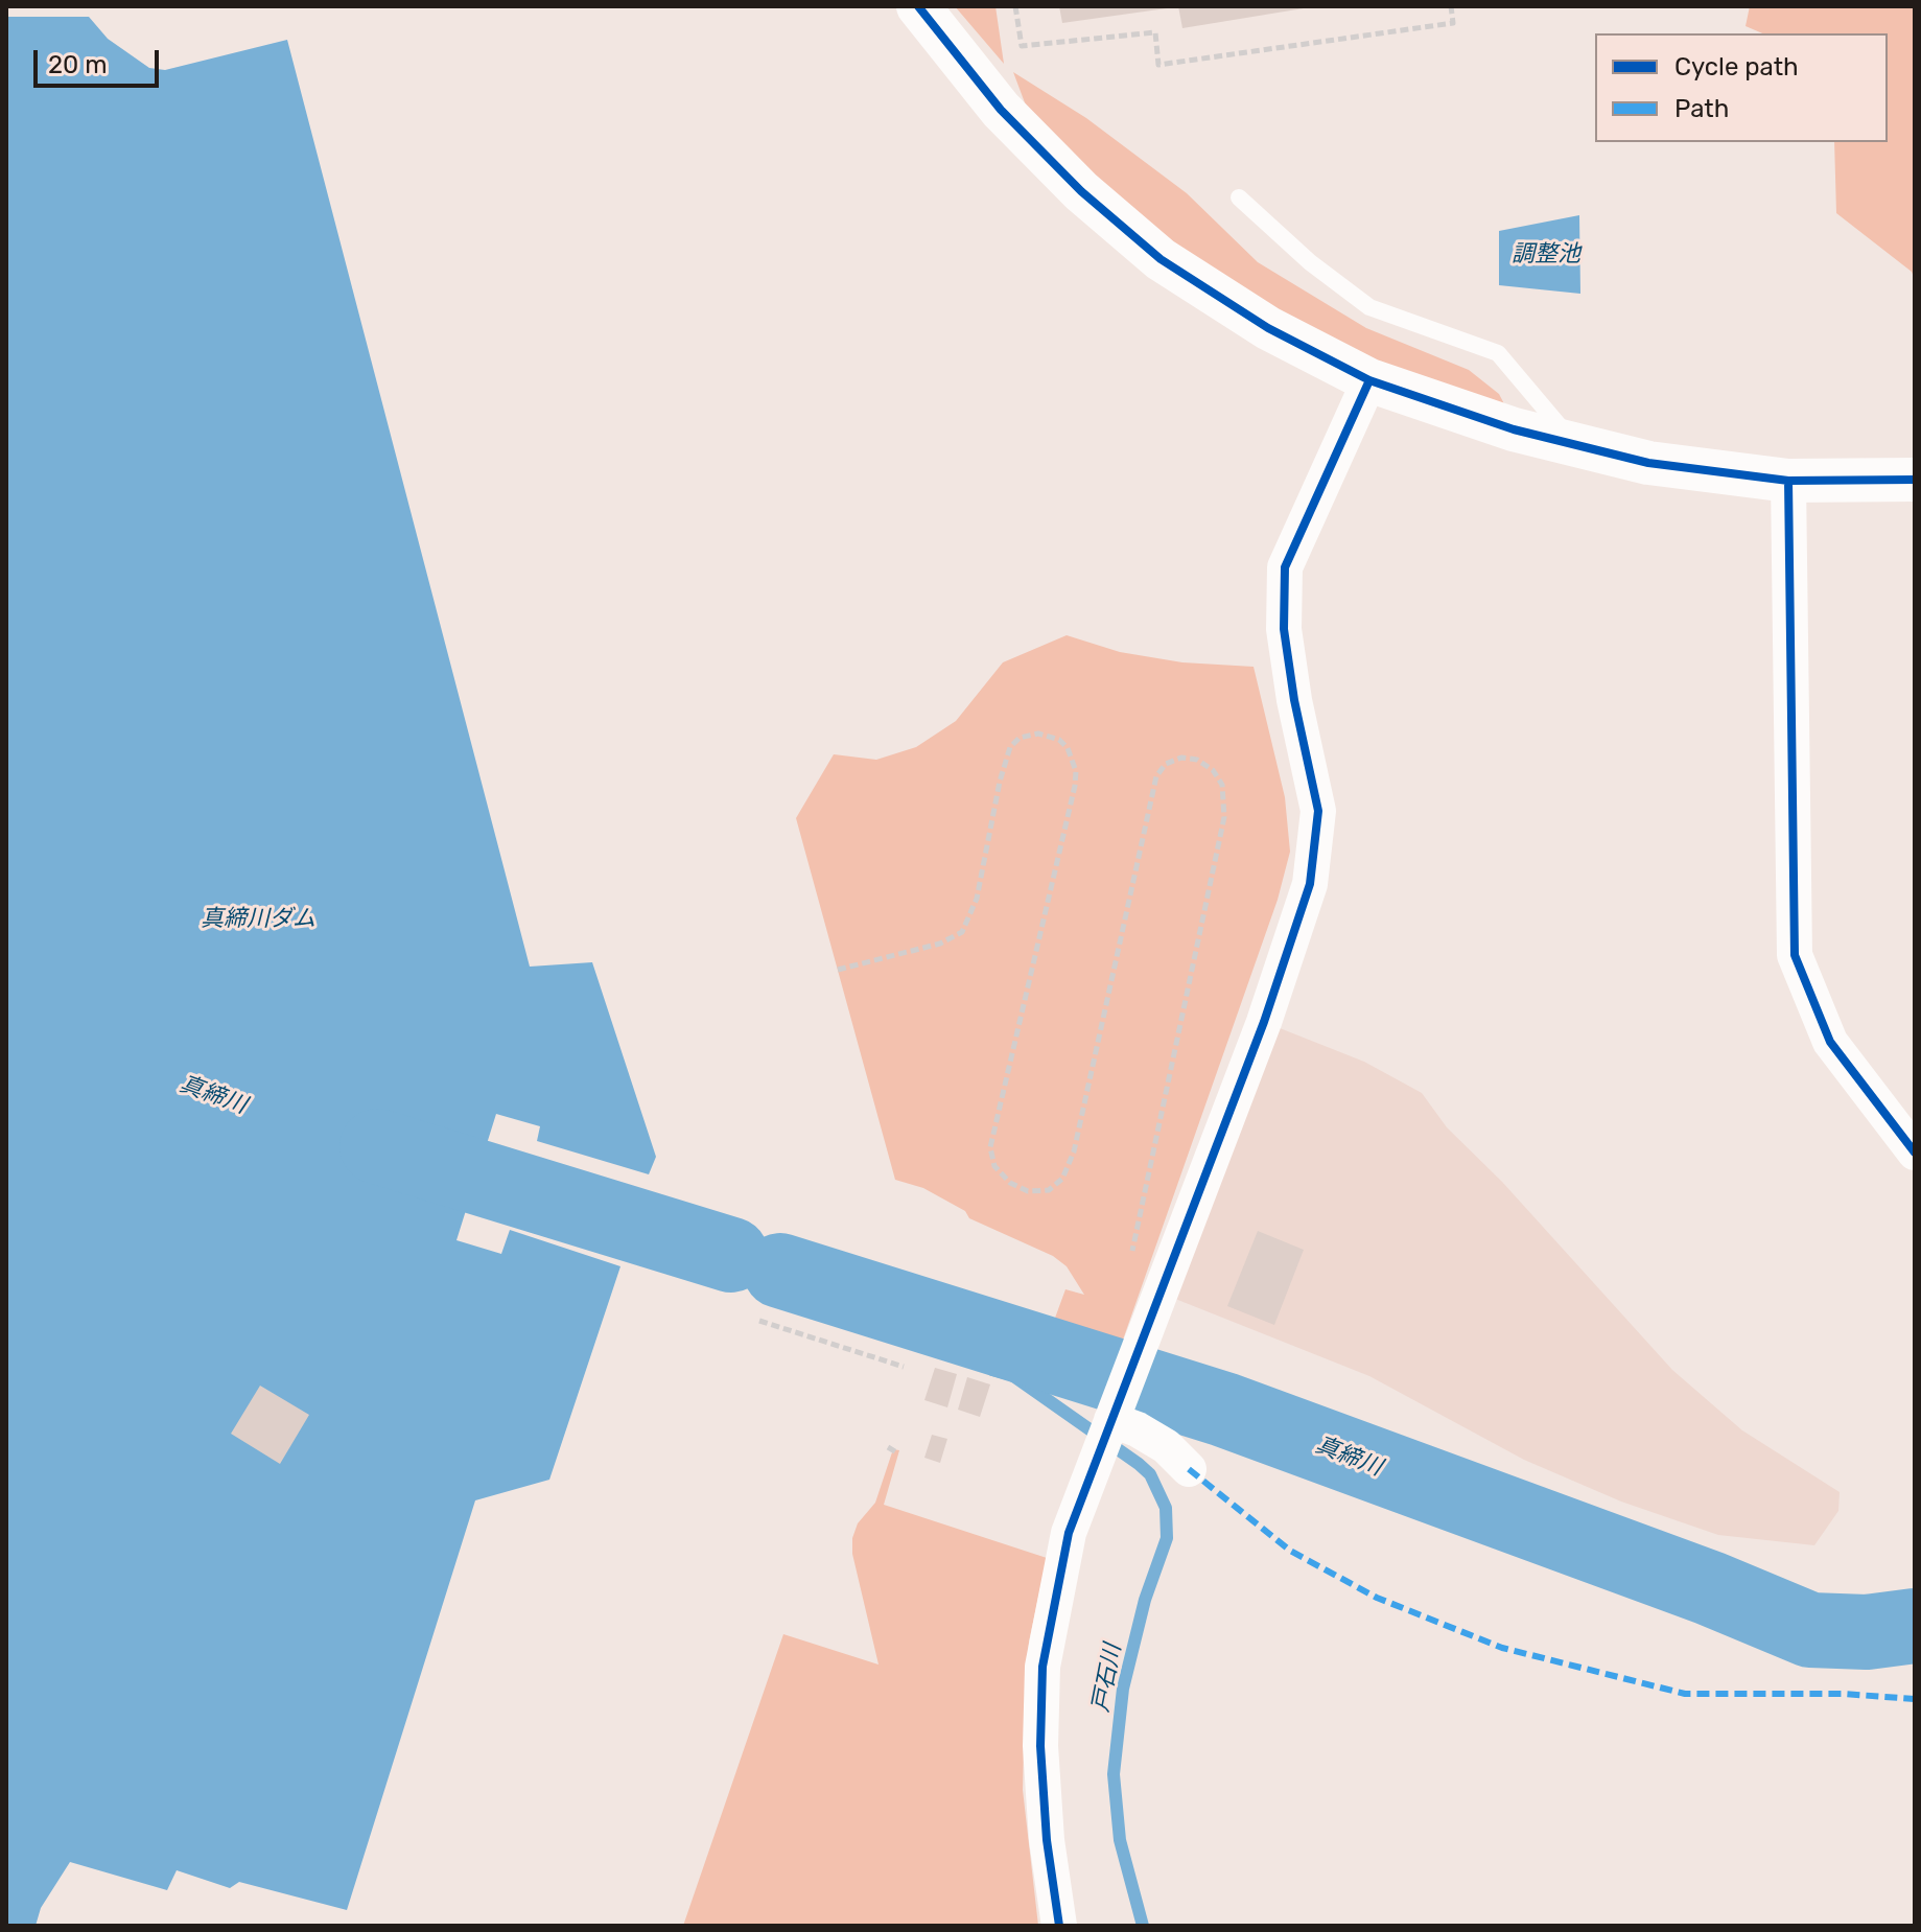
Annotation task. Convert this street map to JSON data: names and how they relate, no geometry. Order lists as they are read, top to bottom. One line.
{"water":["調整池","真締川ダム","真締川","戸石川"],"legend":["Cycle path","Path"],"scale_bar":"20 m"}
